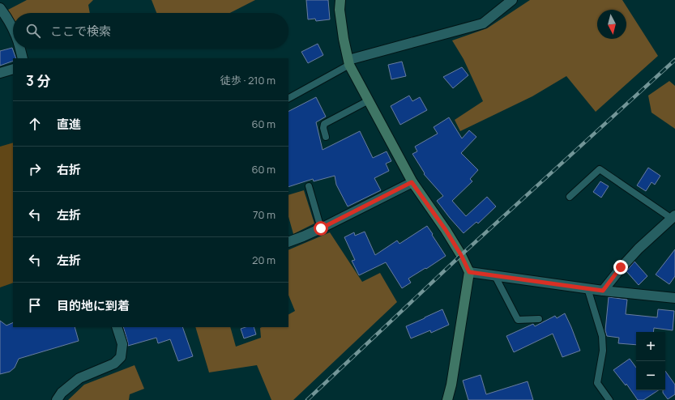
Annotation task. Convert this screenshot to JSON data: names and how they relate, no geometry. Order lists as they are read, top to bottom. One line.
{"north":"bottom","page":{"search":"ここで検索","heading":["3 分","徒歩 · 210 m"],"list":[["直進","60 m"],["右折","60 m"],["左折","70 m"],["左折","20 m"],"目的地に到着"],"map_buttons":["+","−"]}}
